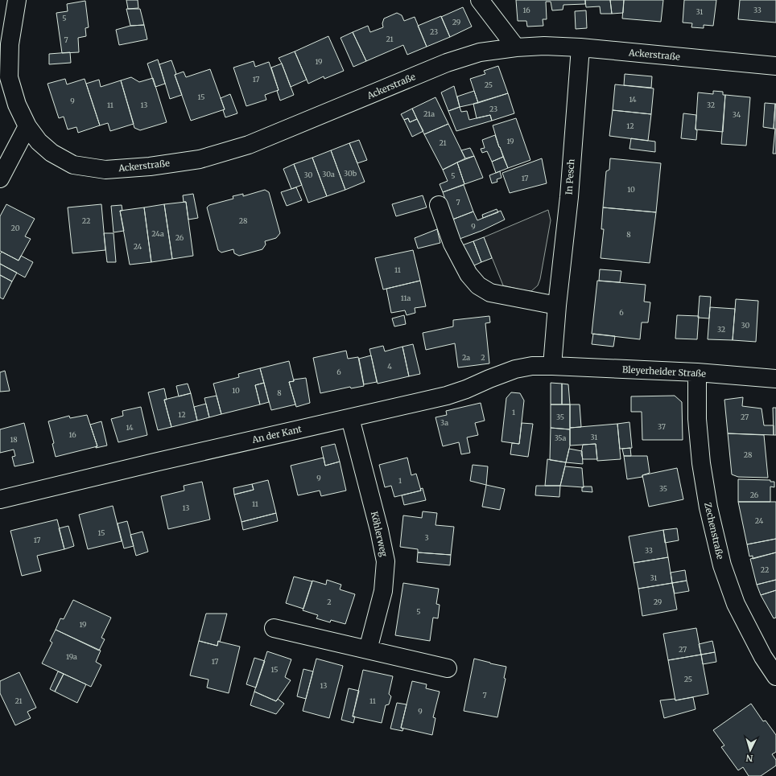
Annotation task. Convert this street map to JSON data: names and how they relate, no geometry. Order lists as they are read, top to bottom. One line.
{"streets":{"street":["Ackerstraße","In Pesch","Bleyerheider Straße","An der Kant","Zechenstraße","Köhlerweg"]},"crossings":[["Ackerstraße","In Pesch"],["In Pesch","Bleyerheider Straße"],["In Pesch","An der Kant"],["Bleyerheider Straße","An der Kant"],["Bleyerheider Straße","Zechenstraße"],["An der Kant","Köhlerweg"]],"house_numbers":["16","33","31","5","29","23","21","7","19","17","25","15","14","9","11","13","32","23","21a","34","12","19","21","30b","30a","30","5","17","10","7","22","28","9","20","24a","8","26","24","11","11a","6","30","32","2a","2","4","6","10","8","1","12","35","27","3a","37","14","16","31","35a","18","28","9","1","35","26","11","13","24","15","3","17","33","22","31","2","29","5","19","27","19a","17","15","25","13","7","21","11","9"],"north":"bottom"}
